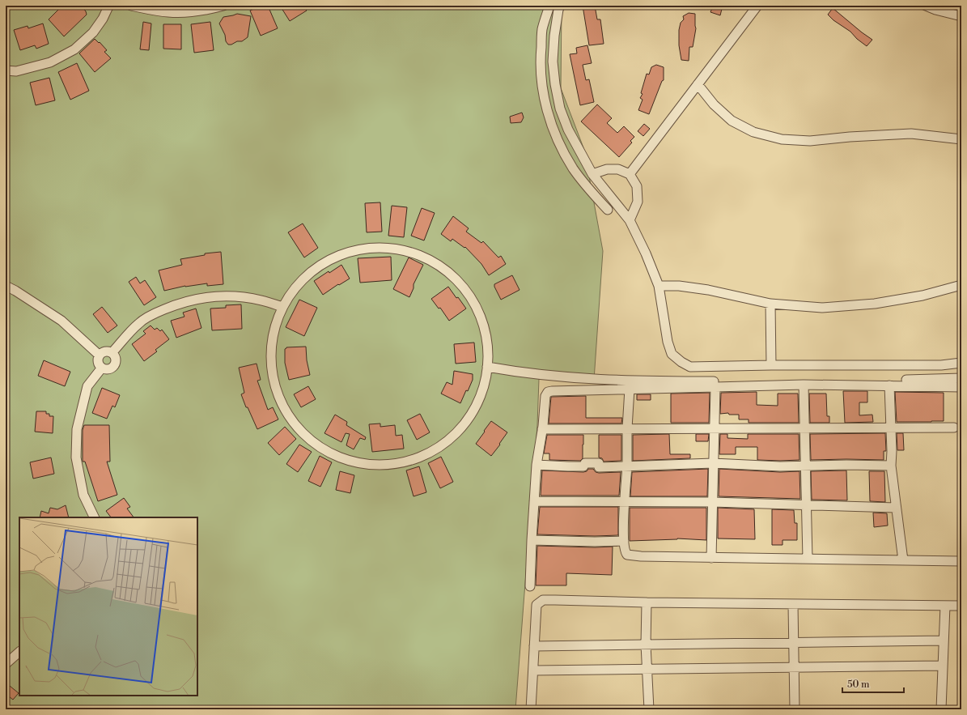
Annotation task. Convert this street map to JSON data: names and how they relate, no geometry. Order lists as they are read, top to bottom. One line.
{"scale_bar":"50 m"}
